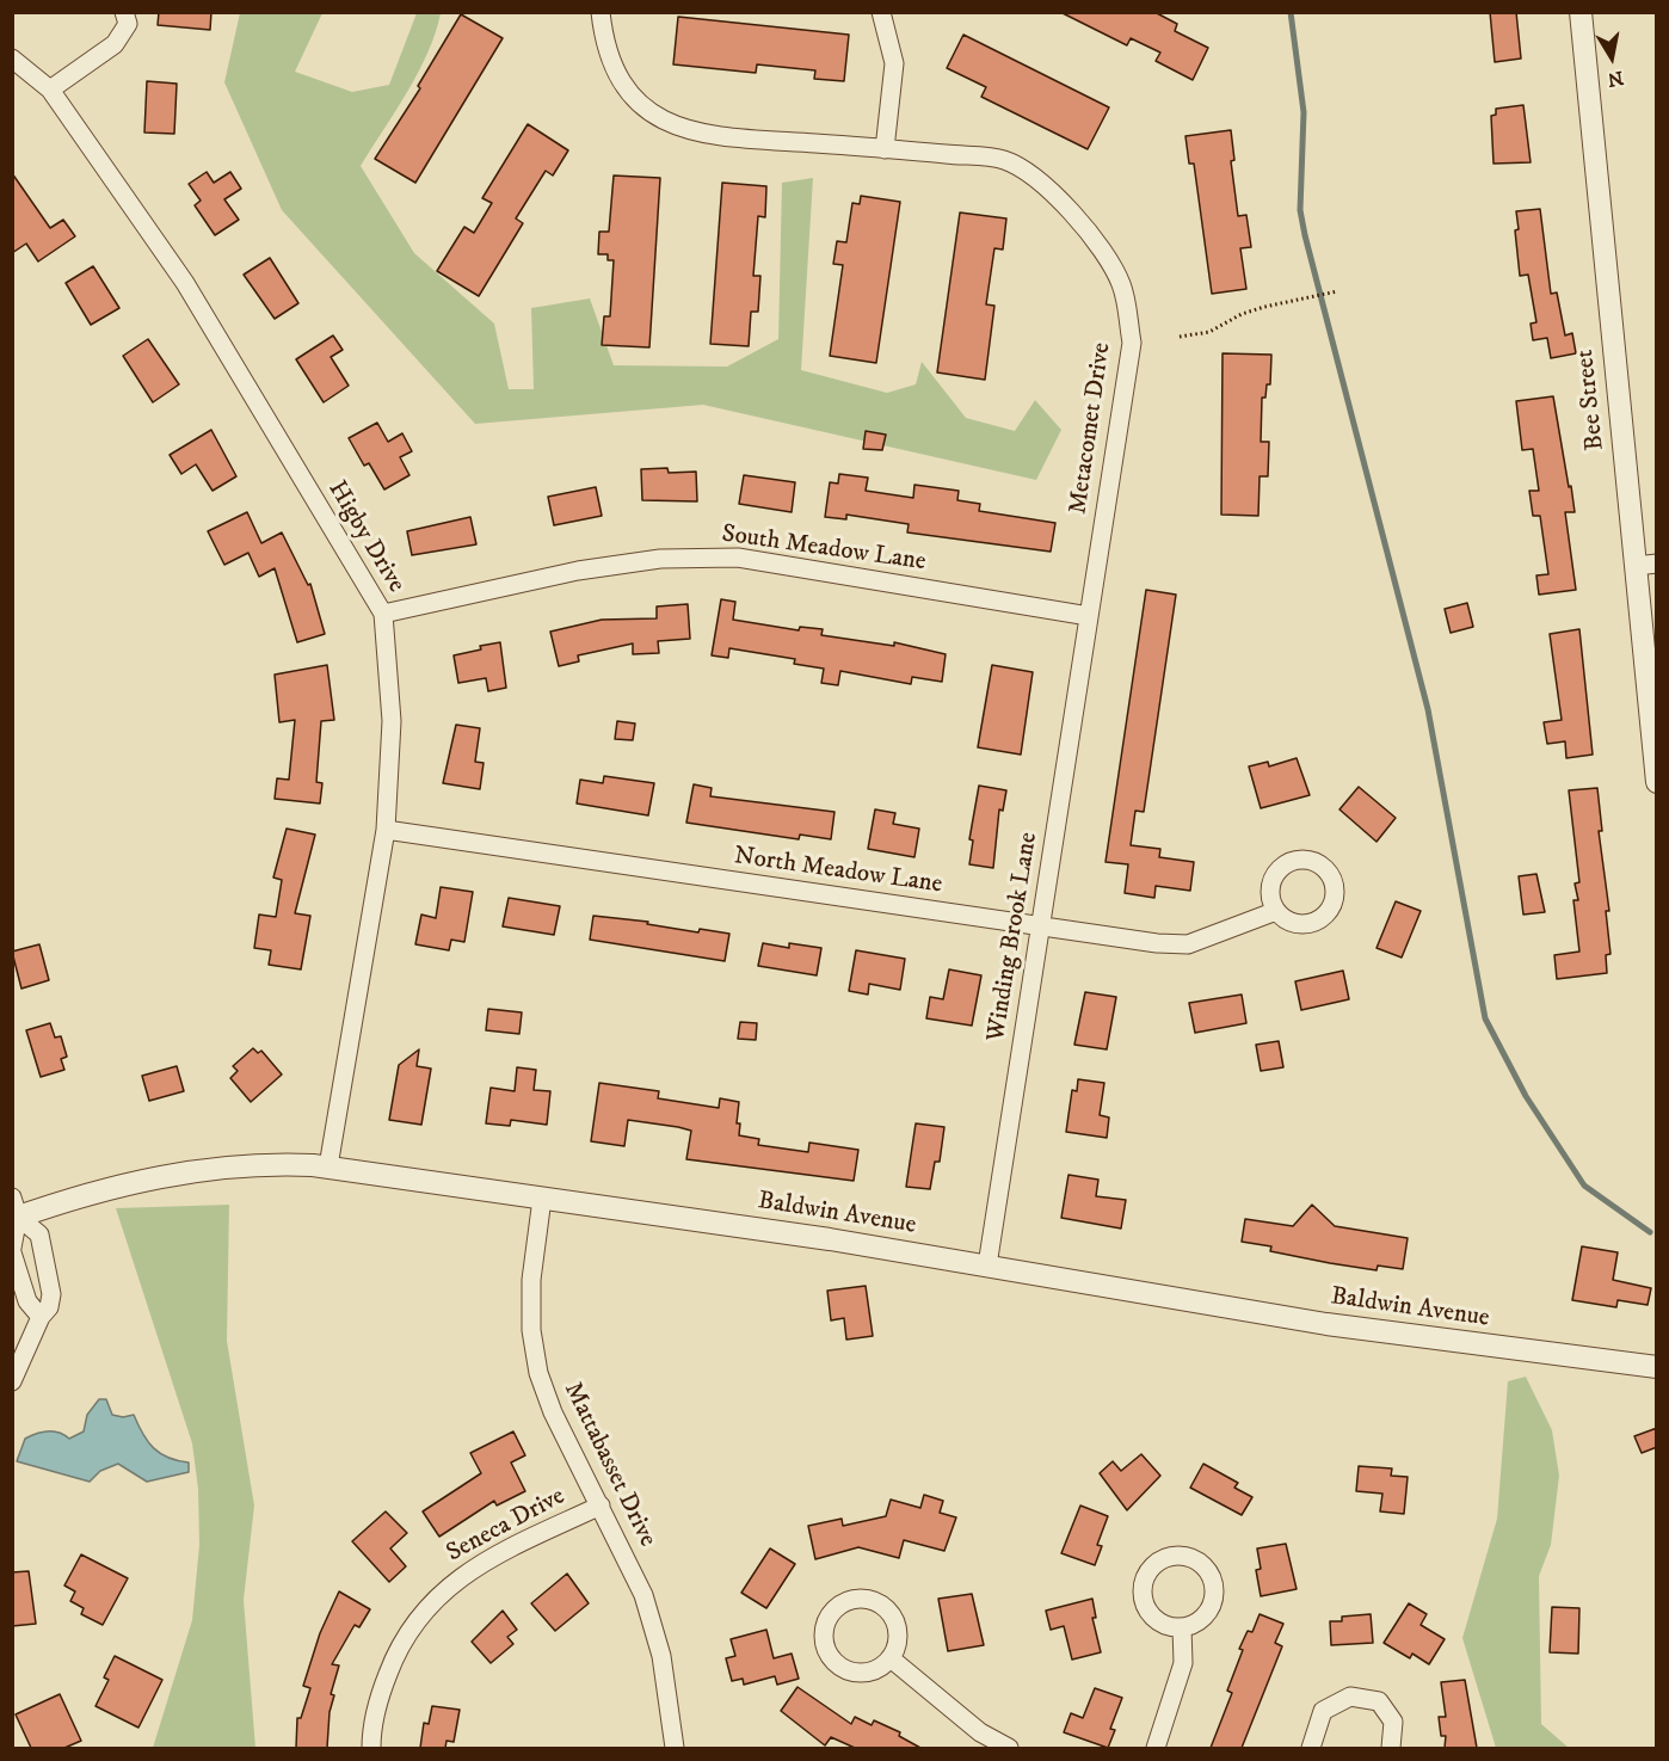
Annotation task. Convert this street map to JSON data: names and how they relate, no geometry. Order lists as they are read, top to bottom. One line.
{"streets":{"street":["Bee Street","Metacomet Drive","Higby Drive","South Meadow Lane","North Meadow Lane","Winding Brook Lane","Baldwin Avenue","Mattabasset Drive","Seneca Drive"]},"crossings":[["Metacomet Drive","South Meadow Lane"],["Metacomet Drive","Winding Brook Lane"],["Higby Drive","South Meadow Lane"],["Higby Drive","North Meadow Lane"],["Higby Drive","Baldwin Avenue"],["South Meadow Lane","Winding Brook Lane"],["North Meadow Lane","Winding Brook Lane"],["Winding Brook Lane","Baldwin Avenue"],["Baldwin Avenue","Mattabasset Drive"],["Mattabasset Drive","Seneca Drive"]],"north":"bottom"}
